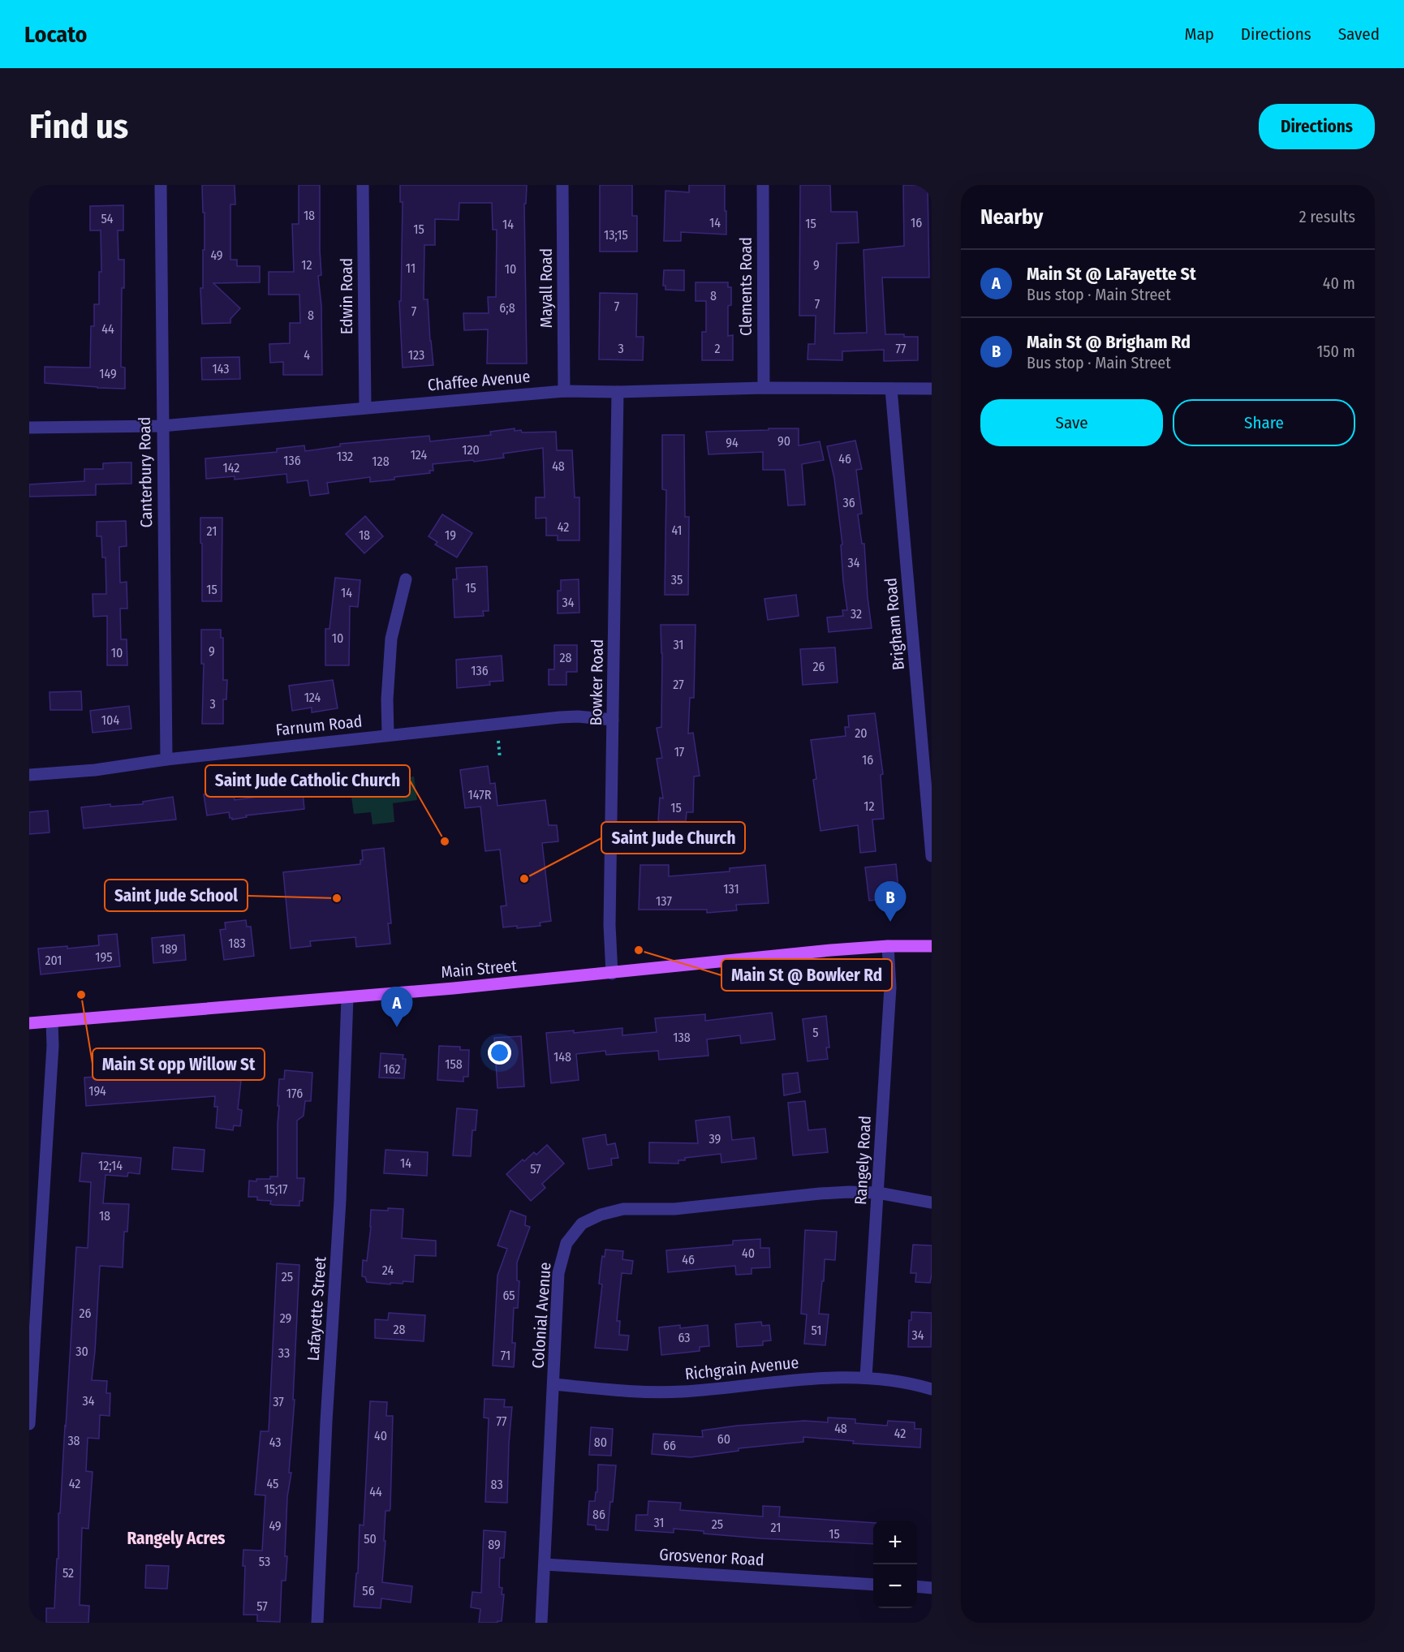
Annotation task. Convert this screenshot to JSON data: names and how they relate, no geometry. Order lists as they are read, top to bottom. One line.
{"streets":{"main road":["Main Street"],"street":["Clements Road","Mayall Road","Edwin Road","Chaffee Avenue","Canterbury Road","Brigham Road","Bowker Road","Farnum Road","Rangely Road","Lafayette Street","Colonial Avenue","Richgrain Avenue","Grosvenor Road"]},"crossings":[["Clements Road","Chaffee Avenue"],["Mayall Road","Chaffee Avenue"],["Edwin Road","Chaffee Avenue"],["Chaffee Avenue","Canterbury Road"],["Chaffee Avenue","Brigham Road"],["Chaffee Avenue","Bowker Road"],["Canterbury Road","Farnum Road"],["Bowker Road","Farnum Road"],["Bowker Road","Main Street"],["Main Street","Rangely Road"],["Main Street","Lafayette Street"],["Rangely Road","Colonial Avenue"],["Rangely Road","Richgrain Avenue"],["Colonial Avenue","Richgrain Avenue"],["Colonial Avenue","Grosvenor Road"]],"districts":["Rangely Acres"],"places":["Saint Jude Catholic Church","Saint Jude Church","Saint Jude School","Main St @ Bowker Rd","Main St opp Willow St"],"house_numbers":["18","54","14","16","15","14","15","13;15","49","12","9","11","10","8","7","7","6;8","7","8","44","3","2","77","4","123","143","149","90","94","120","124","132","46","136","128","48","142","36","42","41","21","18","19","34","35","15","15","14","34","32","10","31","9","10","28","26","136","27","124","3","104","20","17","16","147R","12","15","131","137","183","189","195","201","5","138","148","158","162","194","176","39","14","12;14","57","15;17","18","40","46","24","25","65","26","29","28","51","34","63","30","33","71","34","37","77","48","42","40","60","38","43","80","66","42","45","83","44","86","31","25","49","21","15","50","89","53","52","56","57"],"page":{"header":"Locato","nav":["Map","Directions","Saved"],"buttons":["Directions",["Save","Share"]],"title":"Find us","heading":["Nearby","2 results"],"list":[{"mark":"A","name":"Main St @ LaFayette St","note":"Bus stop · Main Street","value":"40 m"},{"mark":"B","name":"Main St @ Brigham Rd","note":"Bus stop · Main Street","value":"150 m"}],"pins":["B","A"],"map_buttons":["+","−"]}}
